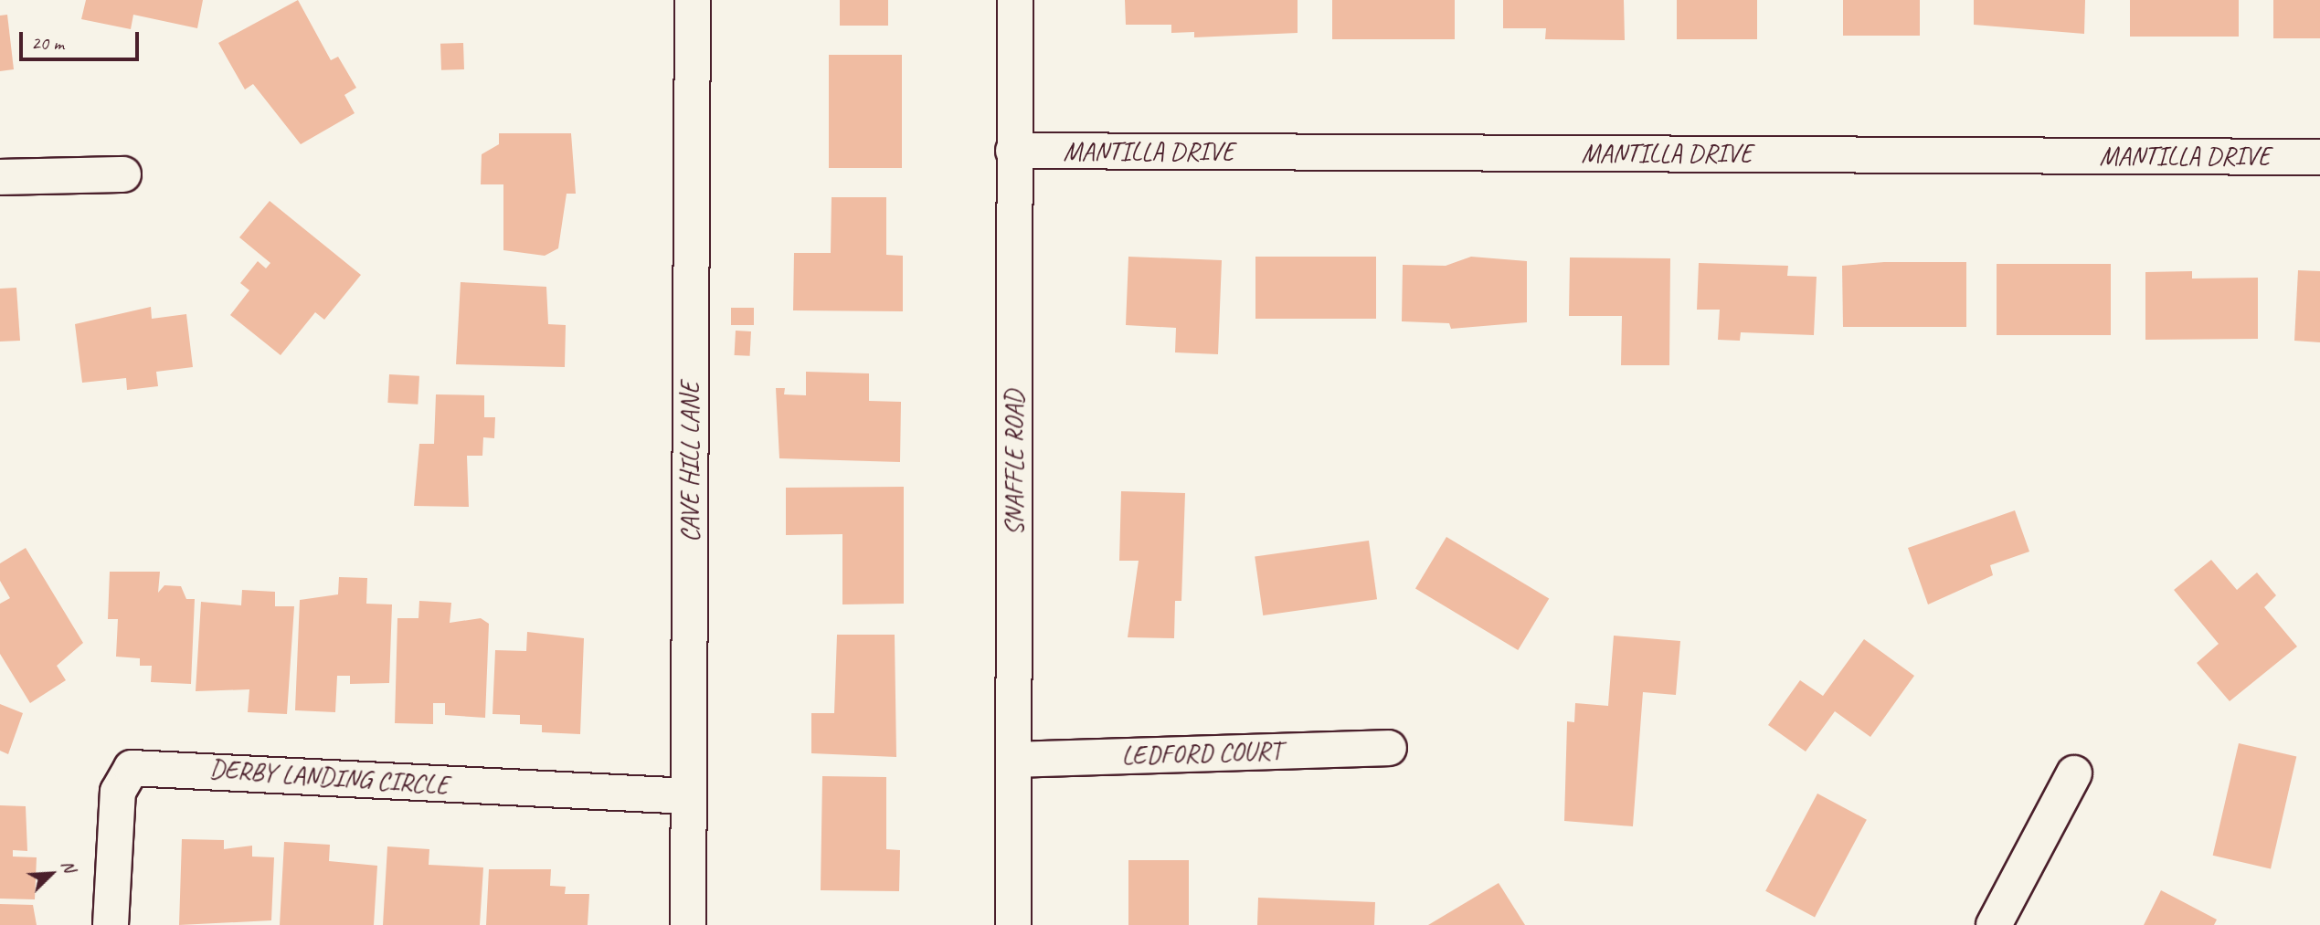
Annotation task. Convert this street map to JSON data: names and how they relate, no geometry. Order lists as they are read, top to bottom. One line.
{"streets":{"street":["MANTILLA DRIVE","CAVE HILL LANE","SNAFFLE ROAD","LEDFORD COURT","DERBY LANDING CIRCLE"]},"crossings":[["MANTILLA DRIVE","SNAFFLE ROAD"],["CAVE HILL LANE","DERBY LANDING CIRCLE"],["SNAFFLE ROAD","LEDFORD COURT"]],"scale_bar":"20 m","north":"top right"}
